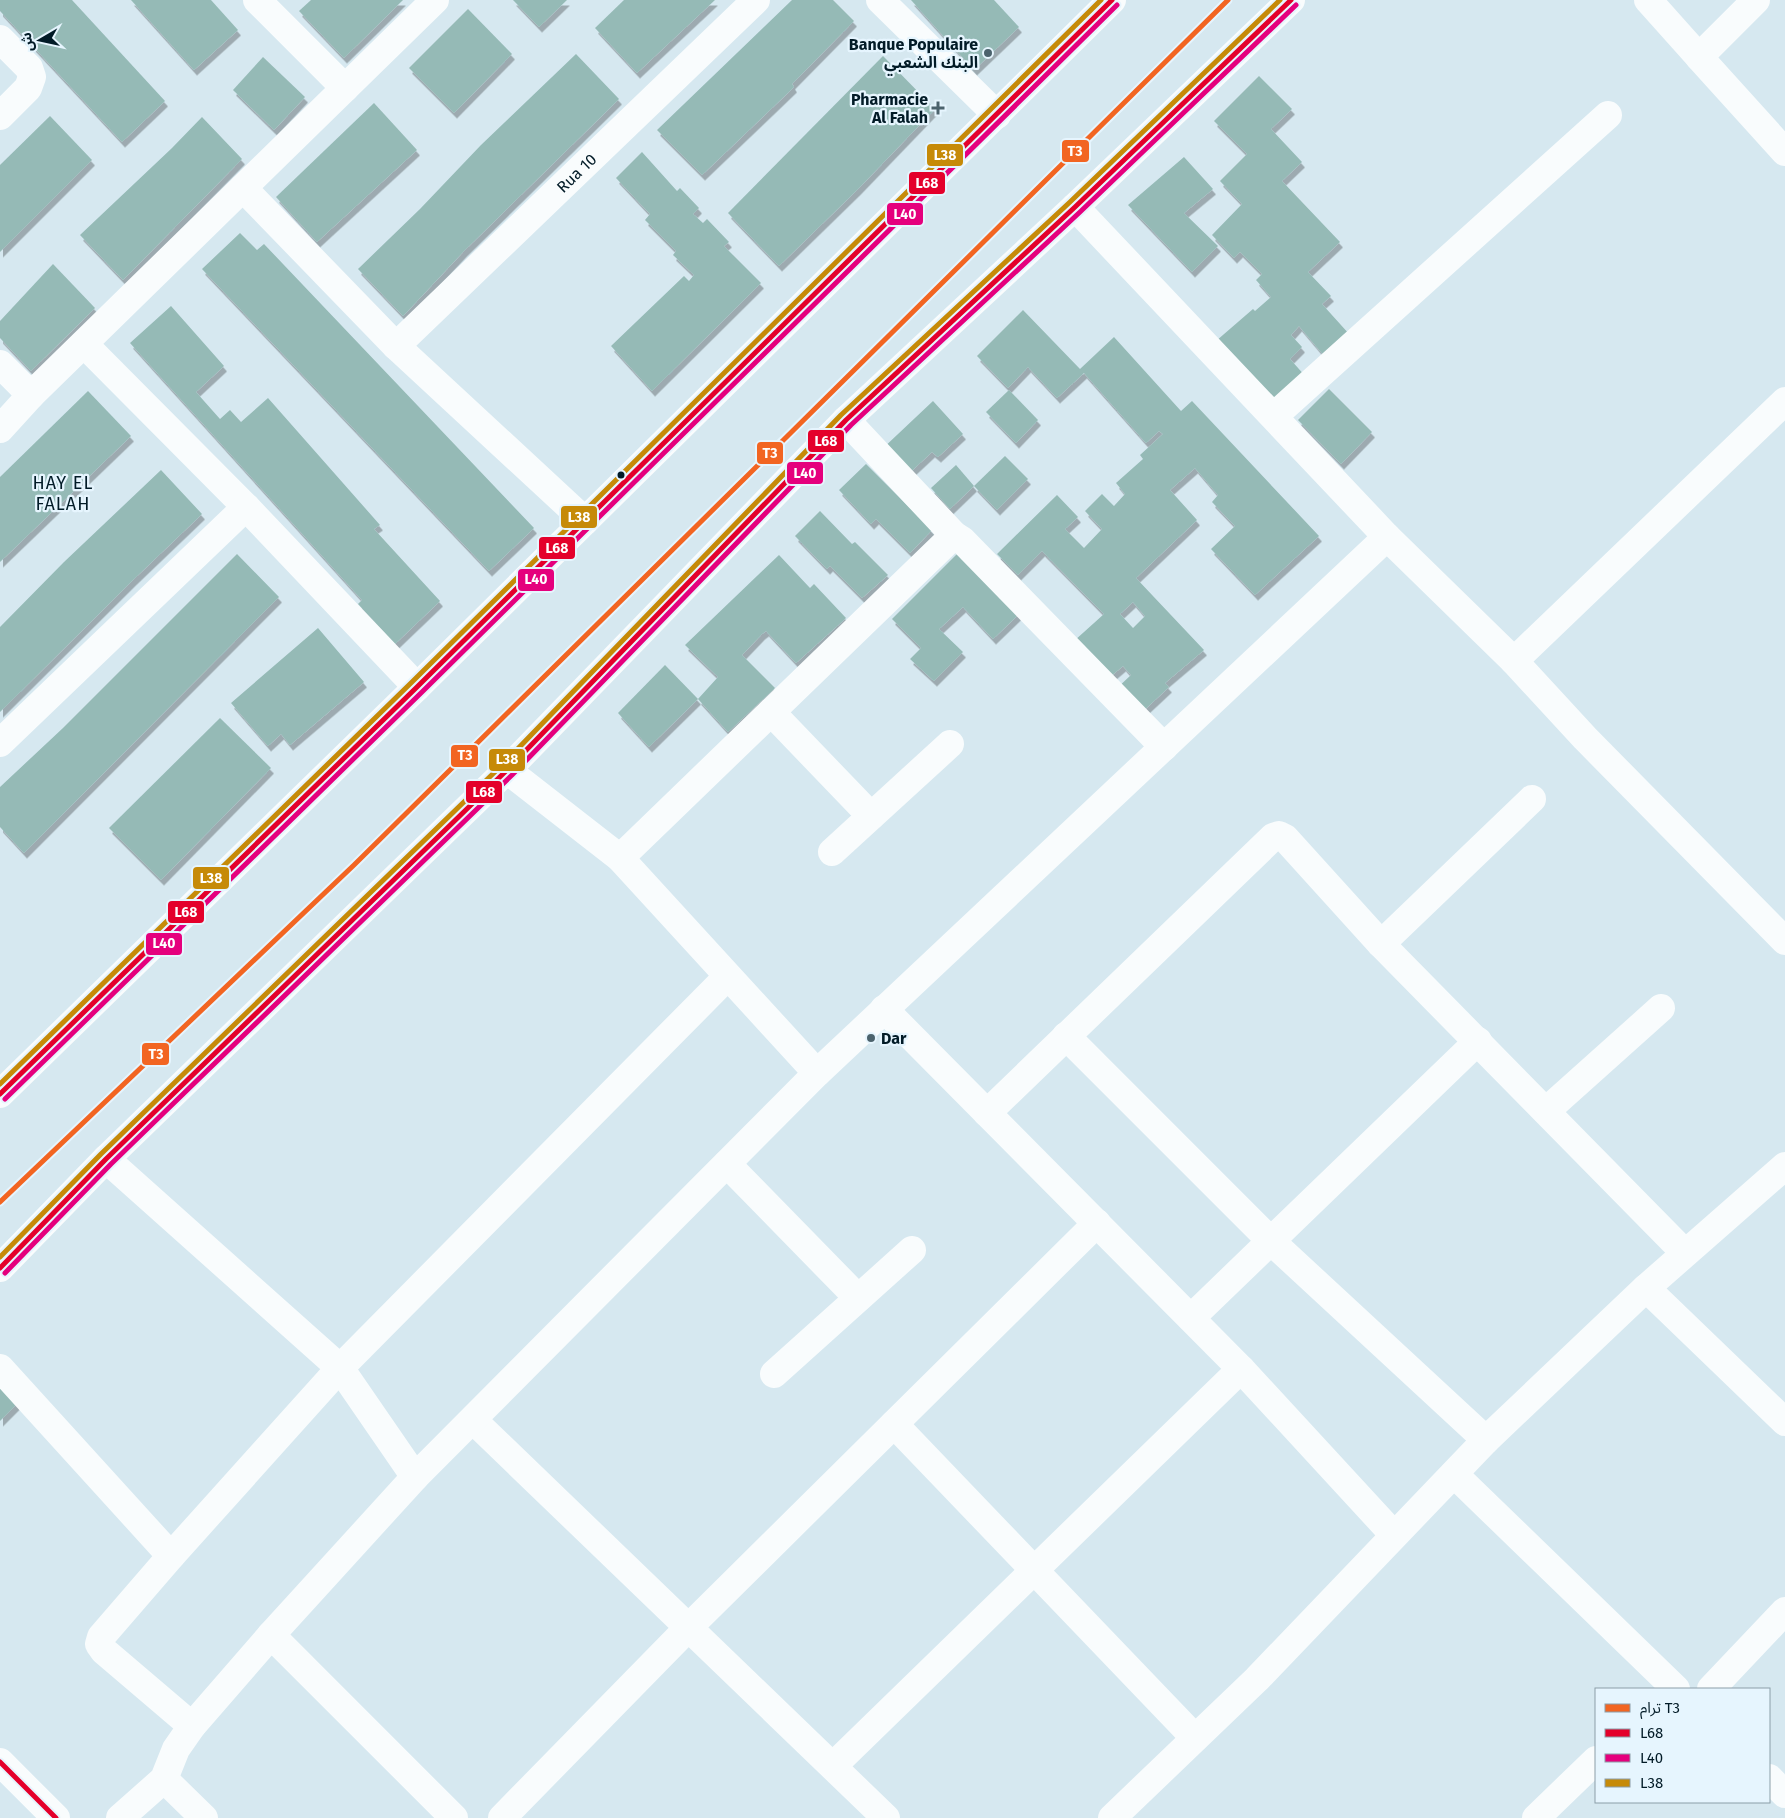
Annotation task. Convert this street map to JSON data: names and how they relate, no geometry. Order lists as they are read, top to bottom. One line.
{"streets":{"street":["Rua 10"]},"districts":["HAY EL FALAH"],"places":{"other":["Banque Populaire البنك الشعبي","Dar"],"health":["Pharmacie Al Falah"]},"lines":["tram line T3","transit line L68","transit line L38","transit line L40"],"legend":["ترام T3","L68","L40","L38"],"north":"left"}
